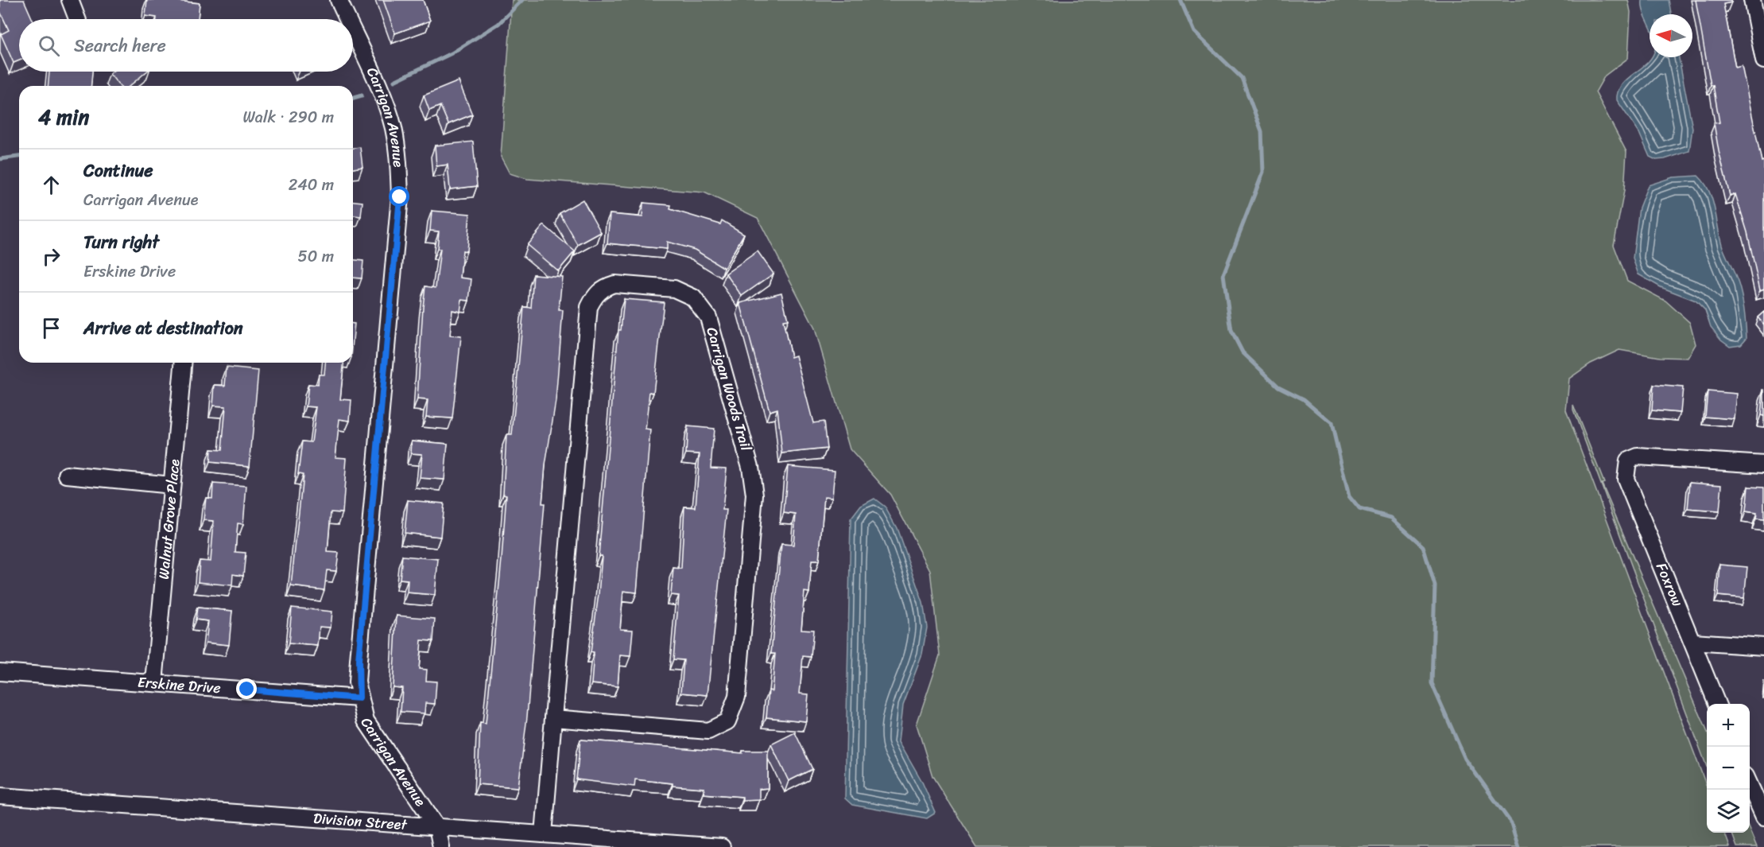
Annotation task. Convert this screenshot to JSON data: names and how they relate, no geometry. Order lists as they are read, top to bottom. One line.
{"streets":{"street":["Carrigan Avenue","Carrigan Woods Trail","Walnut Grove Place","Foxrow","Erskine Drive","Division Street"]},"crossings":[["Carrigan Avenue","Erskine Drive"],["Carrigan Avenue","Division Street"],["Carrigan Woods Trail","Division Street"],["Walnut Grove Place","Erskine Drive"]],"north":"left","page":{"search":"Search here","heading":["4 min","Walk · 290 m"],"list":[["Continue","Carrigan Avenue","240 m"],["Turn right","Erskine Drive","50 m"],"Arrive at destination"],"map_buttons":["+","−"]}}
